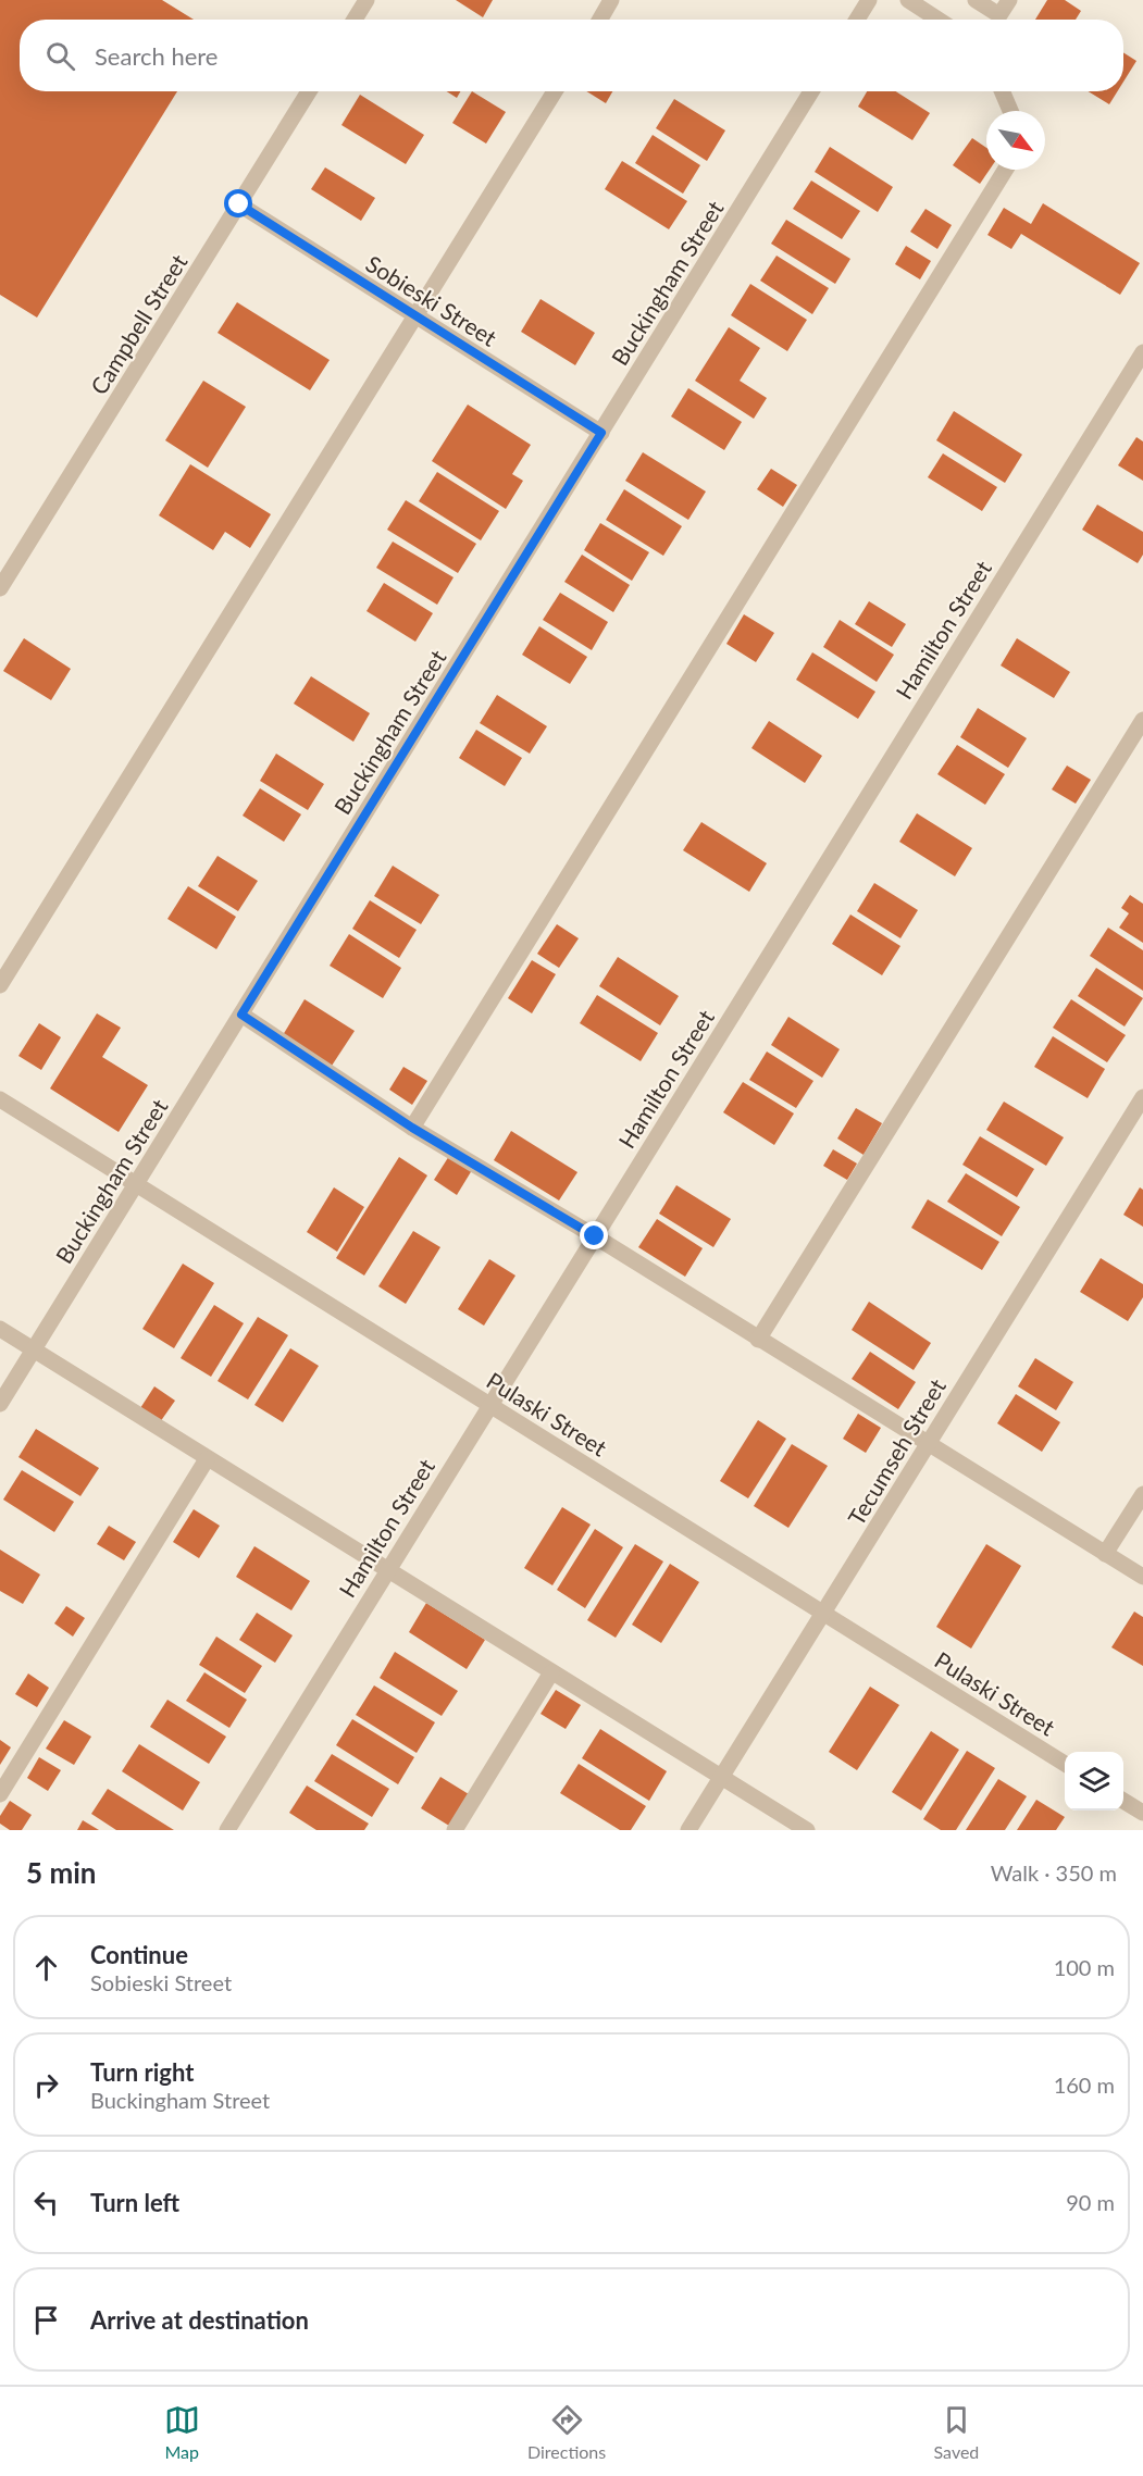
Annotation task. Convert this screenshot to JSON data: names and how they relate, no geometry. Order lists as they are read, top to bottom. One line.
{"streets":{"street":["Buckingham Street","Sobieski Street","Campbell Street","Hamilton Street","Pulaski Street","Tecumseh Street"]},"crossings":[["Buckingham Street","Sobieski Street"],["Buckingham Street","Pulaski Street"],["Sobieski Street","Campbell Street"],["Hamilton Street","Pulaski Street"],["Pulaski Street","Tecumseh Street"]],"north":"bottom right","page":{"search":"Search here","heading":["5 min","Walk · 350 m"],"list":[["Continue","Sobieski Street","100 m"],["Turn right","Buckingham Street","160 m"],["Turn left","90 m"],"Arrive at destination"],"nav":["Map","Directions","Saved"]}}
